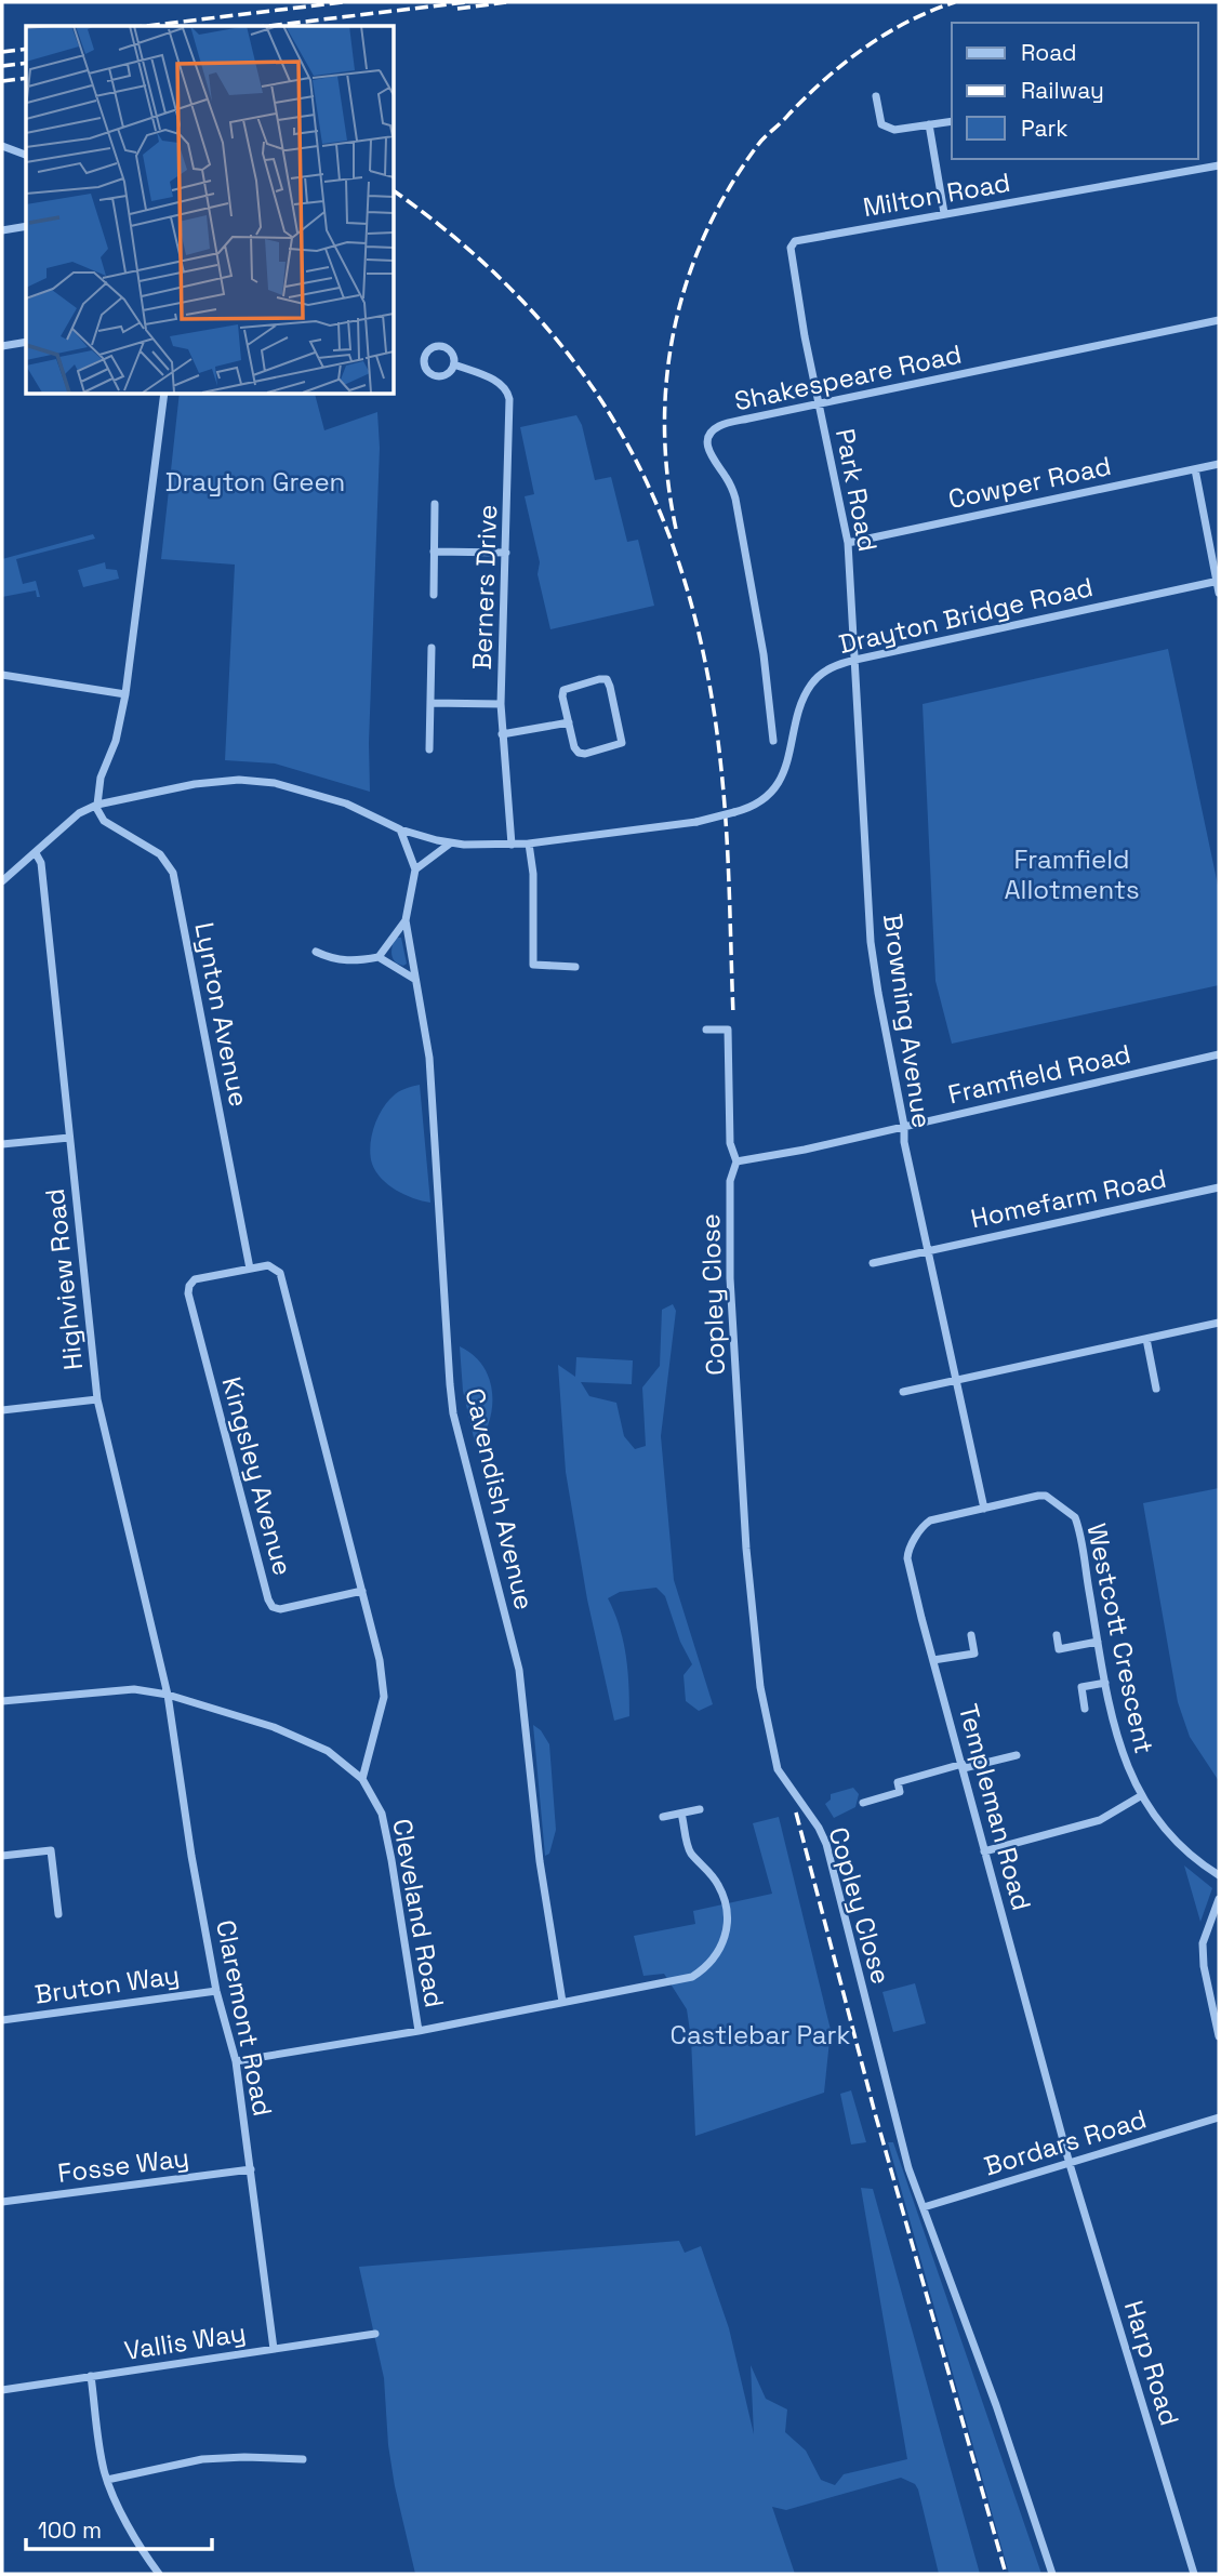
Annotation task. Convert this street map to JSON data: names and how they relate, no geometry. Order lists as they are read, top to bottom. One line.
{"streets":{"street":["Milton Road","Shakespeare Road","Cowper Road","Park Road","Berners Drive","Drayton Bridge Road","Lynton Avenue","Browning Avenue","Framfield Road","Homefarm Road","Highview Road","Copley Close","Kingsley Avenue","Cavendish Avenue","Westcott Crescent","Templeman Road","Cleveland Road","Bruton Way","Claremont Road","Bordars Road","Fosse Way","Vallis Way","Harp Road"]},"crossings":[["Milton Road","Park Road"],["Shakespeare Road","Park Road"],["Cowper Road","Park Road"],["Park Road","Drayton Bridge Road"],["Park Road","Browning Avenue"],["Berners Drive","Drayton Bridge Road"],["Drayton Bridge Road","Lynton Avenue"],["Drayton Bridge Road","Browning Avenue"],["Lynton Avenue","Kingsley Avenue"],["Browning Avenue","Framfield Road"],["Browning Avenue","Homefarm Road"],["Browning Avenue","Westcott Crescent"],["Browning Avenue","Templeman Road"],["Framfield Road","Copley Close"],["Highview Road","Cleveland Road"],["Highview Road","Claremont Road"],["Copley Close","Bordars Road"],["Westcott Crescent","Templeman Road"],["Templeman Road","Bordars Road"],["Templeman Road","Harp Road"],["Cleveland Road","Claremont Road"],["Bruton Way","Claremont Road"],["Claremont Road","Fosse Way"],["Claremont Road","Vallis Way"],["Bordars Road","Harp Road"]],"parks":["Drayton Green","Framfield Allotments","Castlebar Park"],"legend":["Road","Railway","Park"],"scale_bar":"100 m"}
